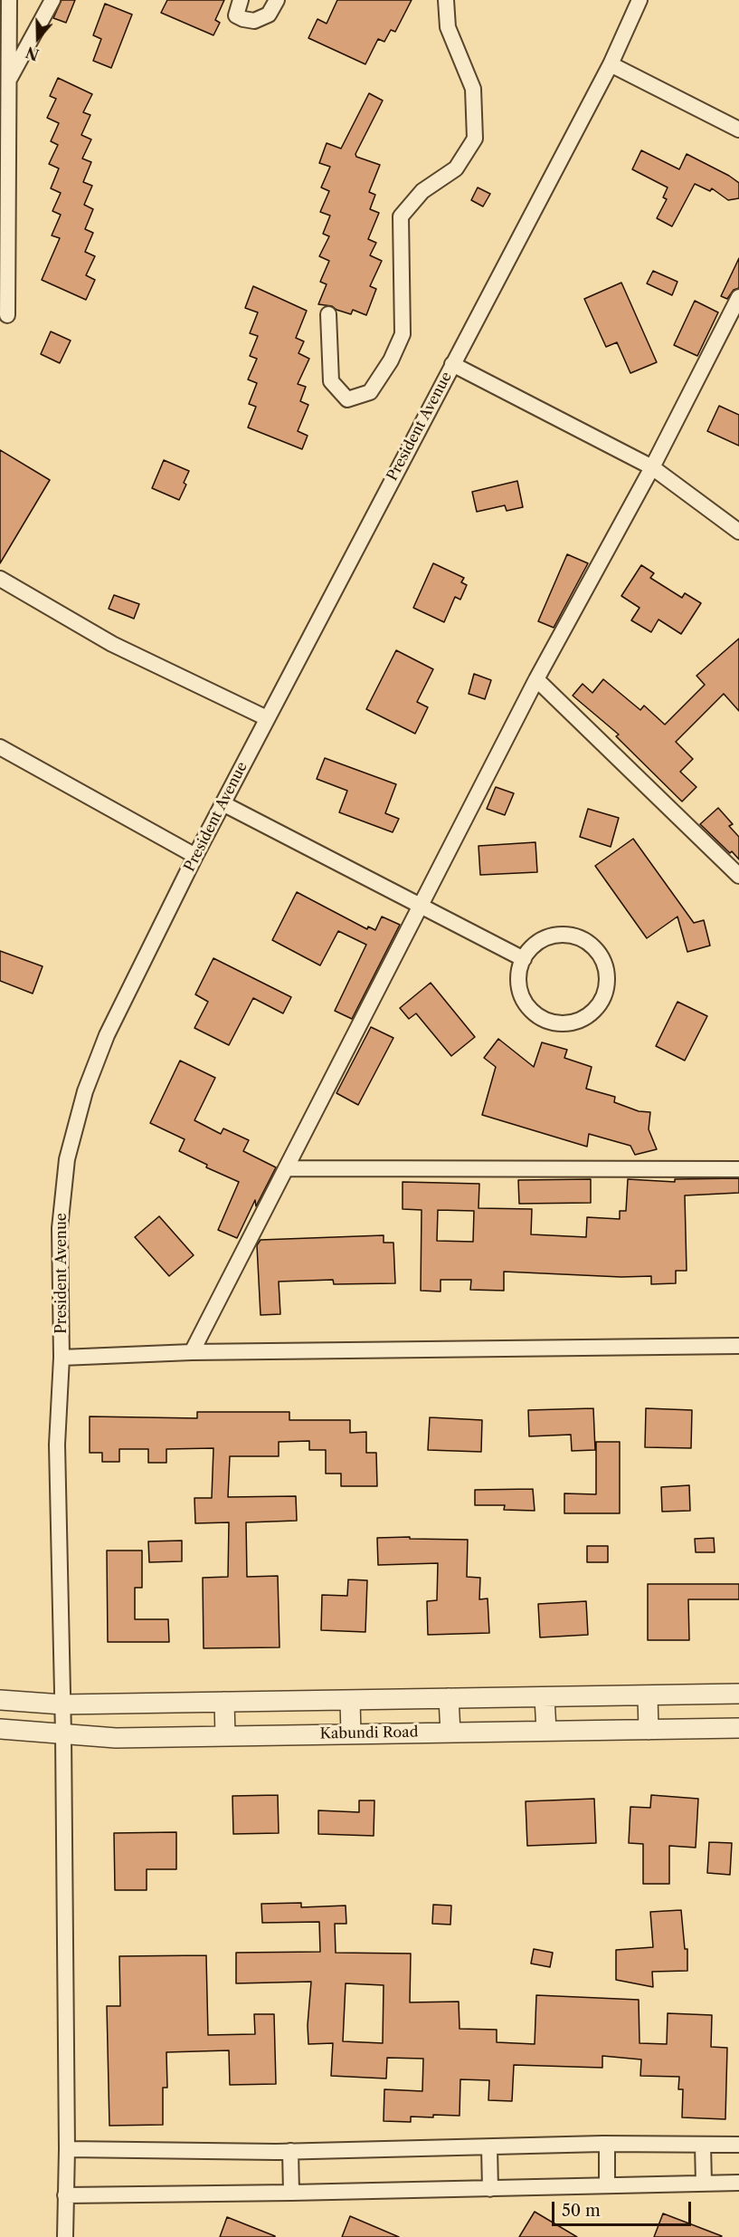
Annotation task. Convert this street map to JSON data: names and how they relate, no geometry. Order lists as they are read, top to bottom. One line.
{"streets":{"street":["President Avenue","Kabundi Road"]},"crossings":[["President Avenue","Kabundi Road"]],"scale_bar":"50 m","north":"bottom"}
